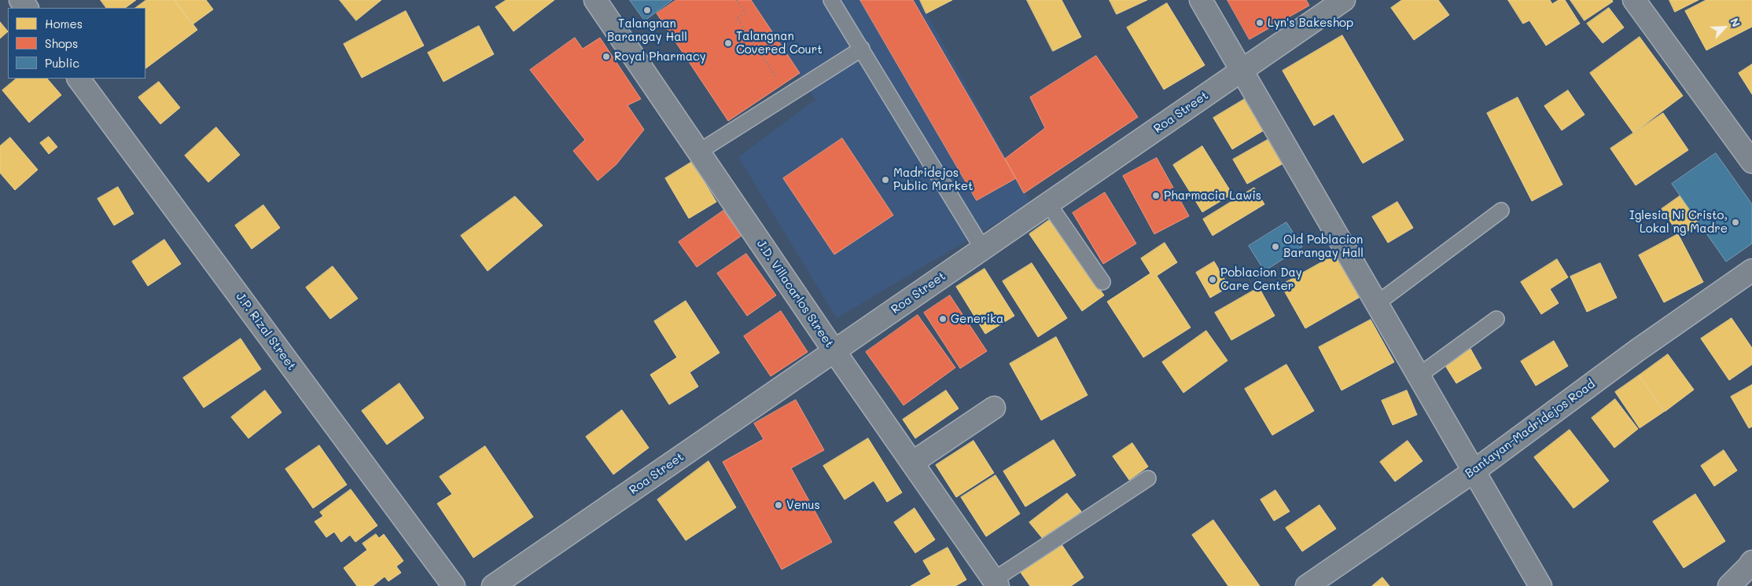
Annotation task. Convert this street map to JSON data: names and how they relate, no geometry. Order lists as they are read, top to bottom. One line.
{"streets":{"street":["Roa Street","J.D. Villacarlos Street","J.P. Rizal Street","Bantayan-Madridejos Road"]},"crossings":[["Roa Street","J.D. Villacarlos Street"]],"places":["Talangnan Barangay Hall","Lyn's Bakeshop","Talangnan Covered Court","Royal Pharmacy","Madridejos Public Market","Pharmacia Lawis","Iglesia Ni Cristo, Lokal ng Madre","Old Poblacion Barangay Hall","Poblacion Day Care Center","Generika","Venus"],"legend":["Homes","Shops","Public"],"north":"top right"}
